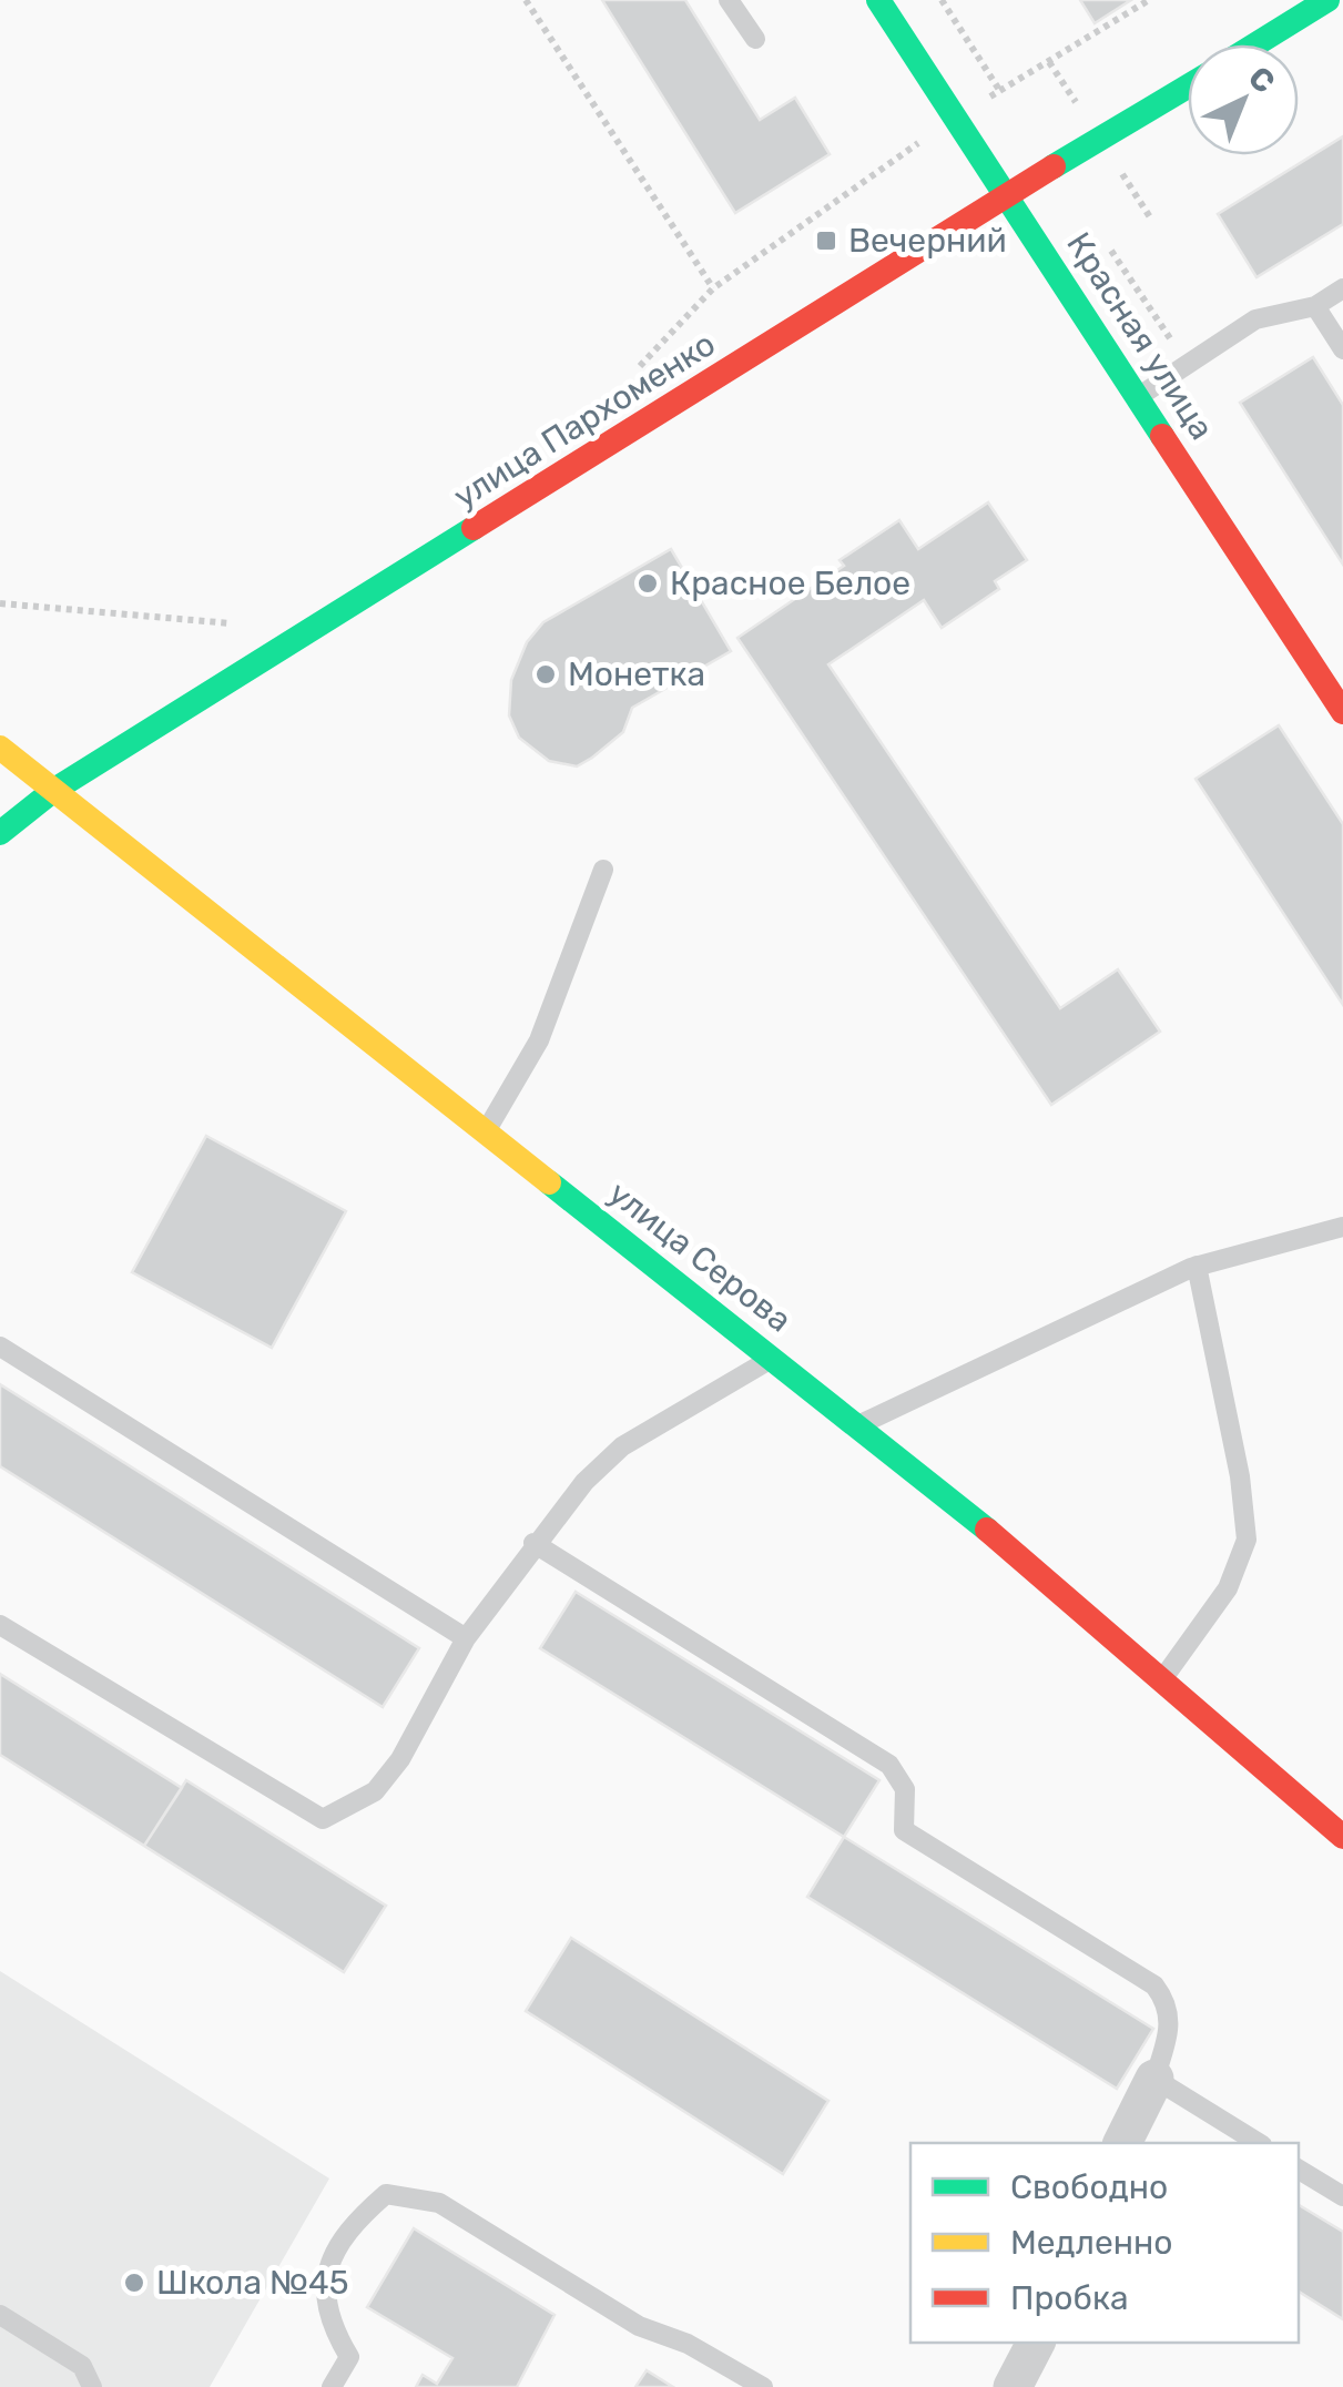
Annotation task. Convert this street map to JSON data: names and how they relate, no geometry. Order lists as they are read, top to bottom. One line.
{"streets":{"main road":["Красная улица","улица Пархоменко","улица Серова"]},"crossings":[["Красная улица","улица Пархоменко"],["улица Пархоменко","улица Серова"]],"places":{"transit":["Вечерний"],"other":["Красное Белое","Монетка","Школа №45"]},"legend":["Свободно","Медленно","Пробка"],"north":"top right"}
